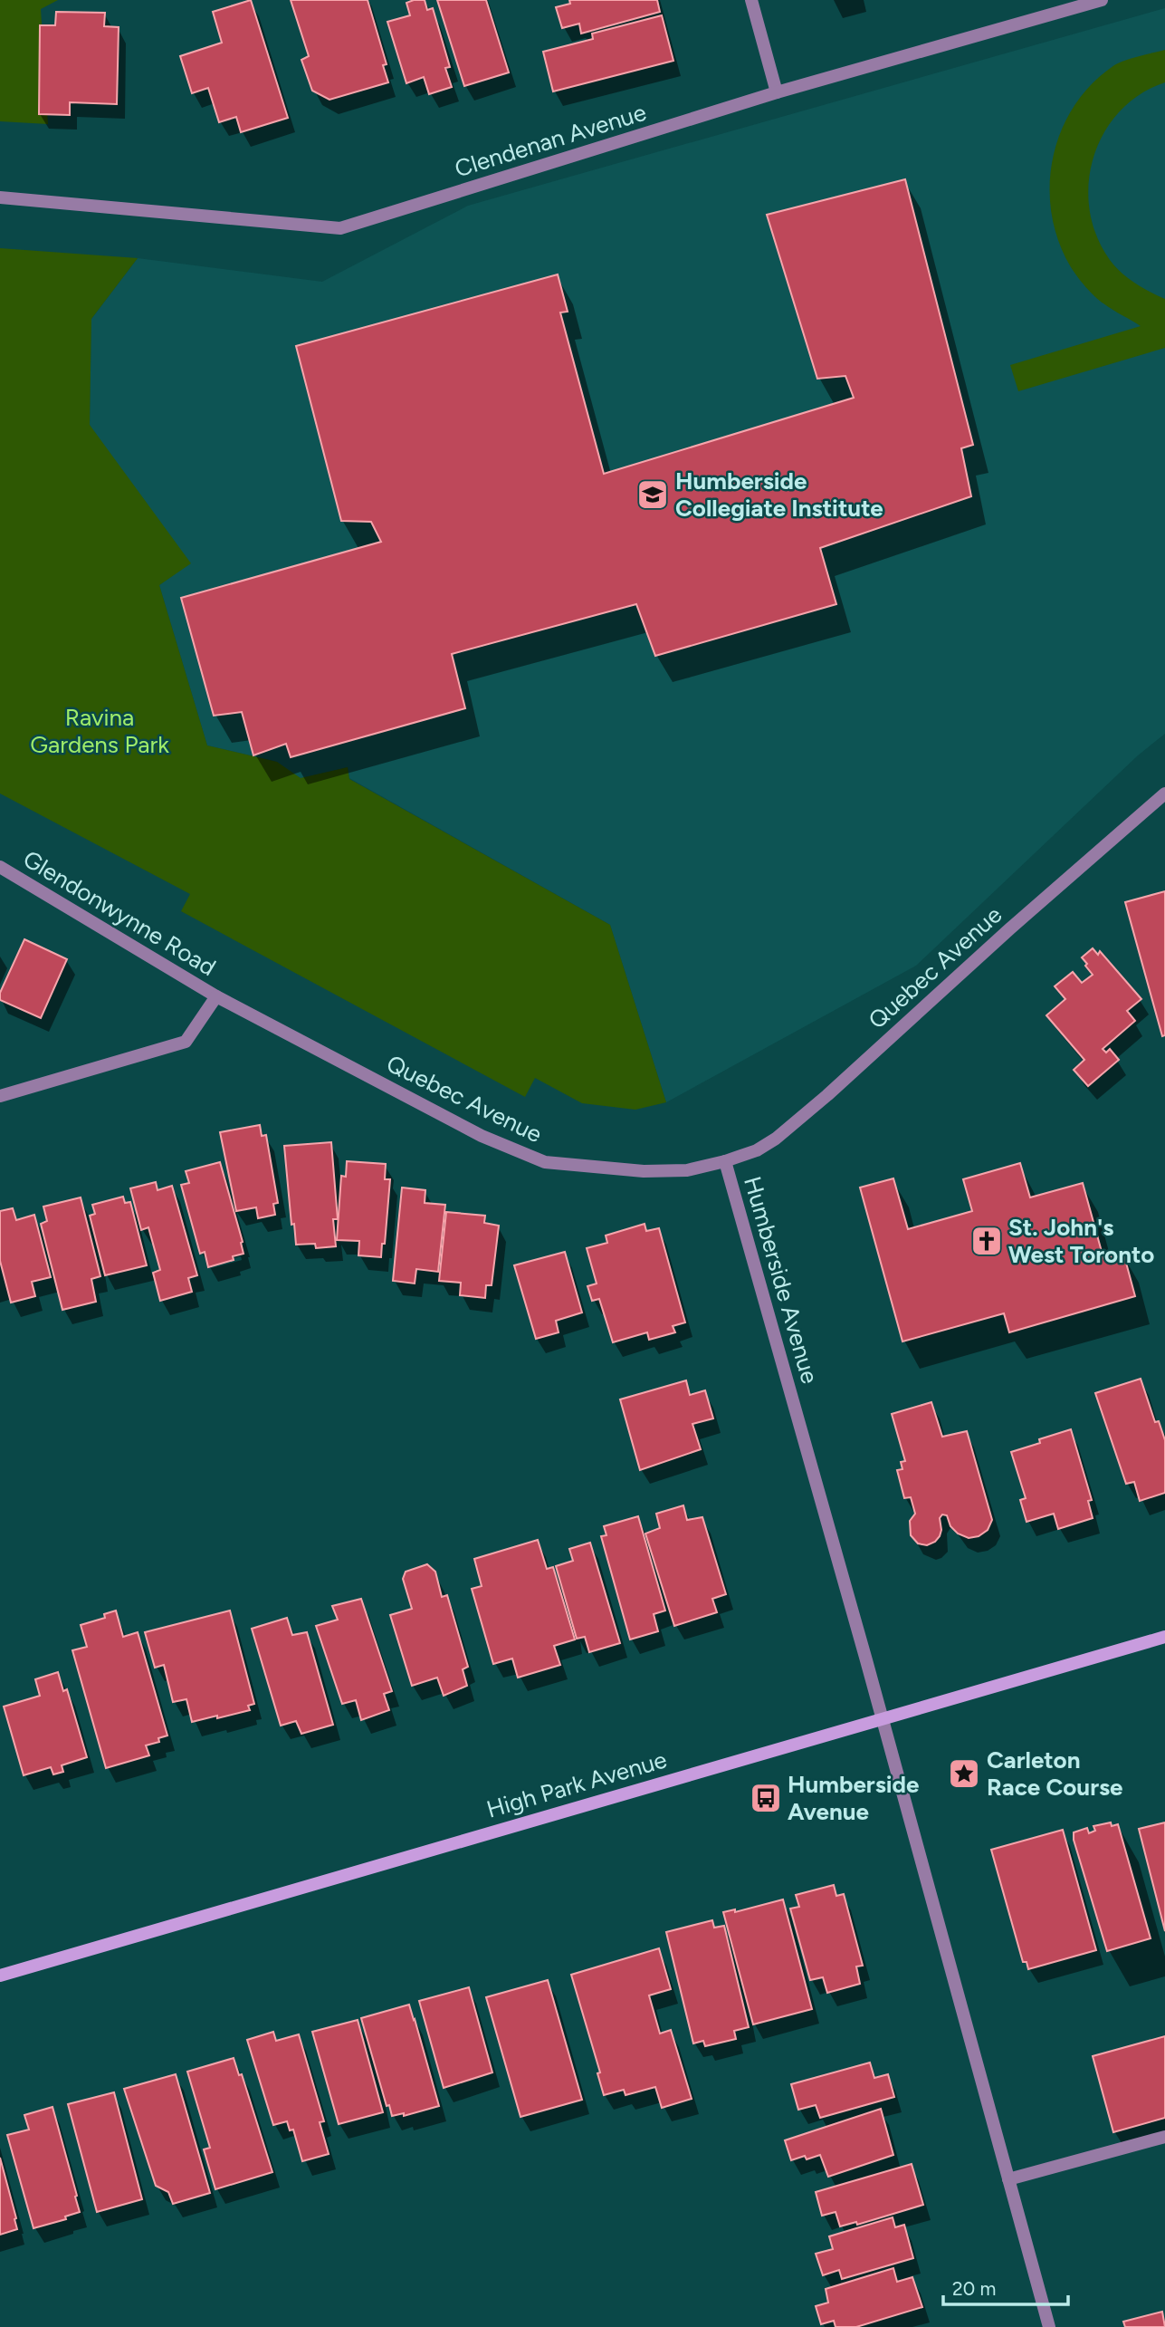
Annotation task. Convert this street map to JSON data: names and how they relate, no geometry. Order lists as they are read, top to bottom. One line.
{"streets":{"street":["Clendenan Avenue","Glendonwynne Road","Quebec Avenue","Humberside Avenue","High Park Avenue"]},"crossings":[["Glendonwynne Road","Quebec Avenue"],["Quebec Avenue","Humberside Avenue"],["Humberside Avenue","High Park Avenue"]],"parks":["Ravina Gardens Park"],"places":{"school or university":["Humberside Collegiate Institute"],"church":["St. John's West Toronto"],"place":["Carleton Race Course"],"bus stop":["Humberside Avenue"]},"scale_bar":"20 m"}
